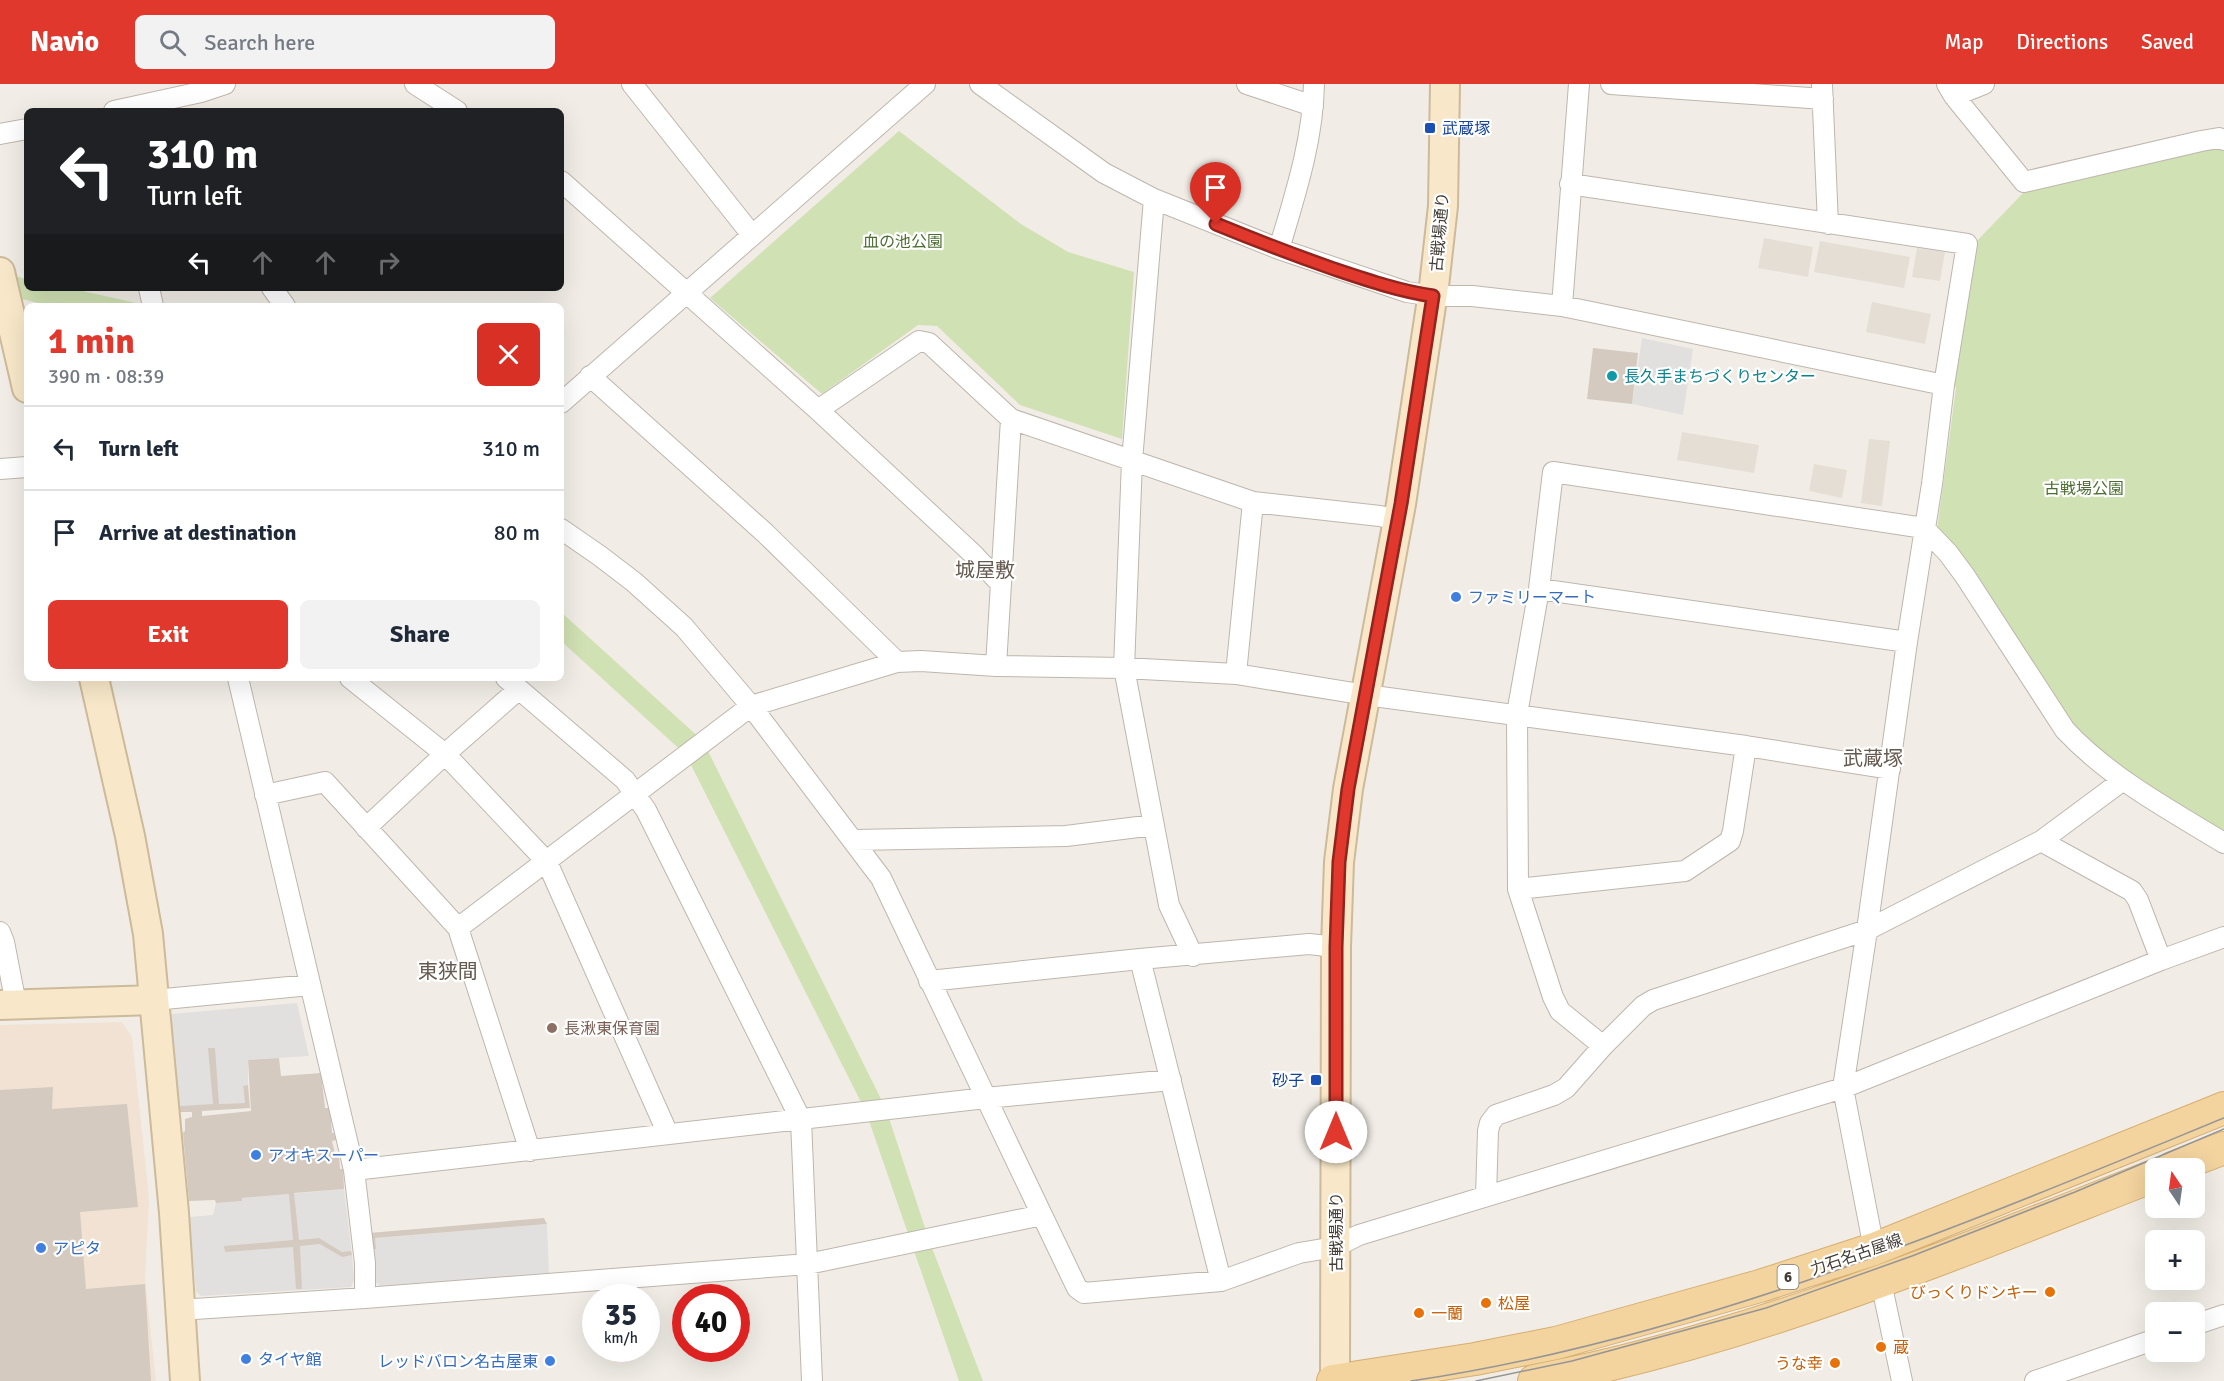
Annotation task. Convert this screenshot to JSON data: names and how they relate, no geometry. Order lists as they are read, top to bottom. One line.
{"streets":{"main road":["力石名古屋線","6"],"street":["古戦場通り"]},"crossings":[["古戦場通り","力石名古屋線"]],"districts":["城屋敷","武蔵塚","東狭間"],"parks":["血の池公園","古戦場公園"],"places":{"transit":["武蔵塚","砂子"],"other":["長久手まちづくりセンター","ファミリーマート","長湫東保育園","アオキスーパー","アピタ","びっくりドンキー","松屋","一蘭","蔵","タイヤ館","レッドバロン名古屋東","うな幸"]},"north":"top","page":{"header":"Navio","search":"Search here","nav":["Map","Directions","Saved"],"turn":["310 m","Turn left"],"heading":["1 min","390 m · 08:39"],"list":[{"name":"Turn left","value":"310 m"},{"name":"Arrive at destination","value":"80 m"}],"buttons":["Exit","Share"],"map_buttons":["+","−"],"speed":"35 km/h","limit":"40"}}
